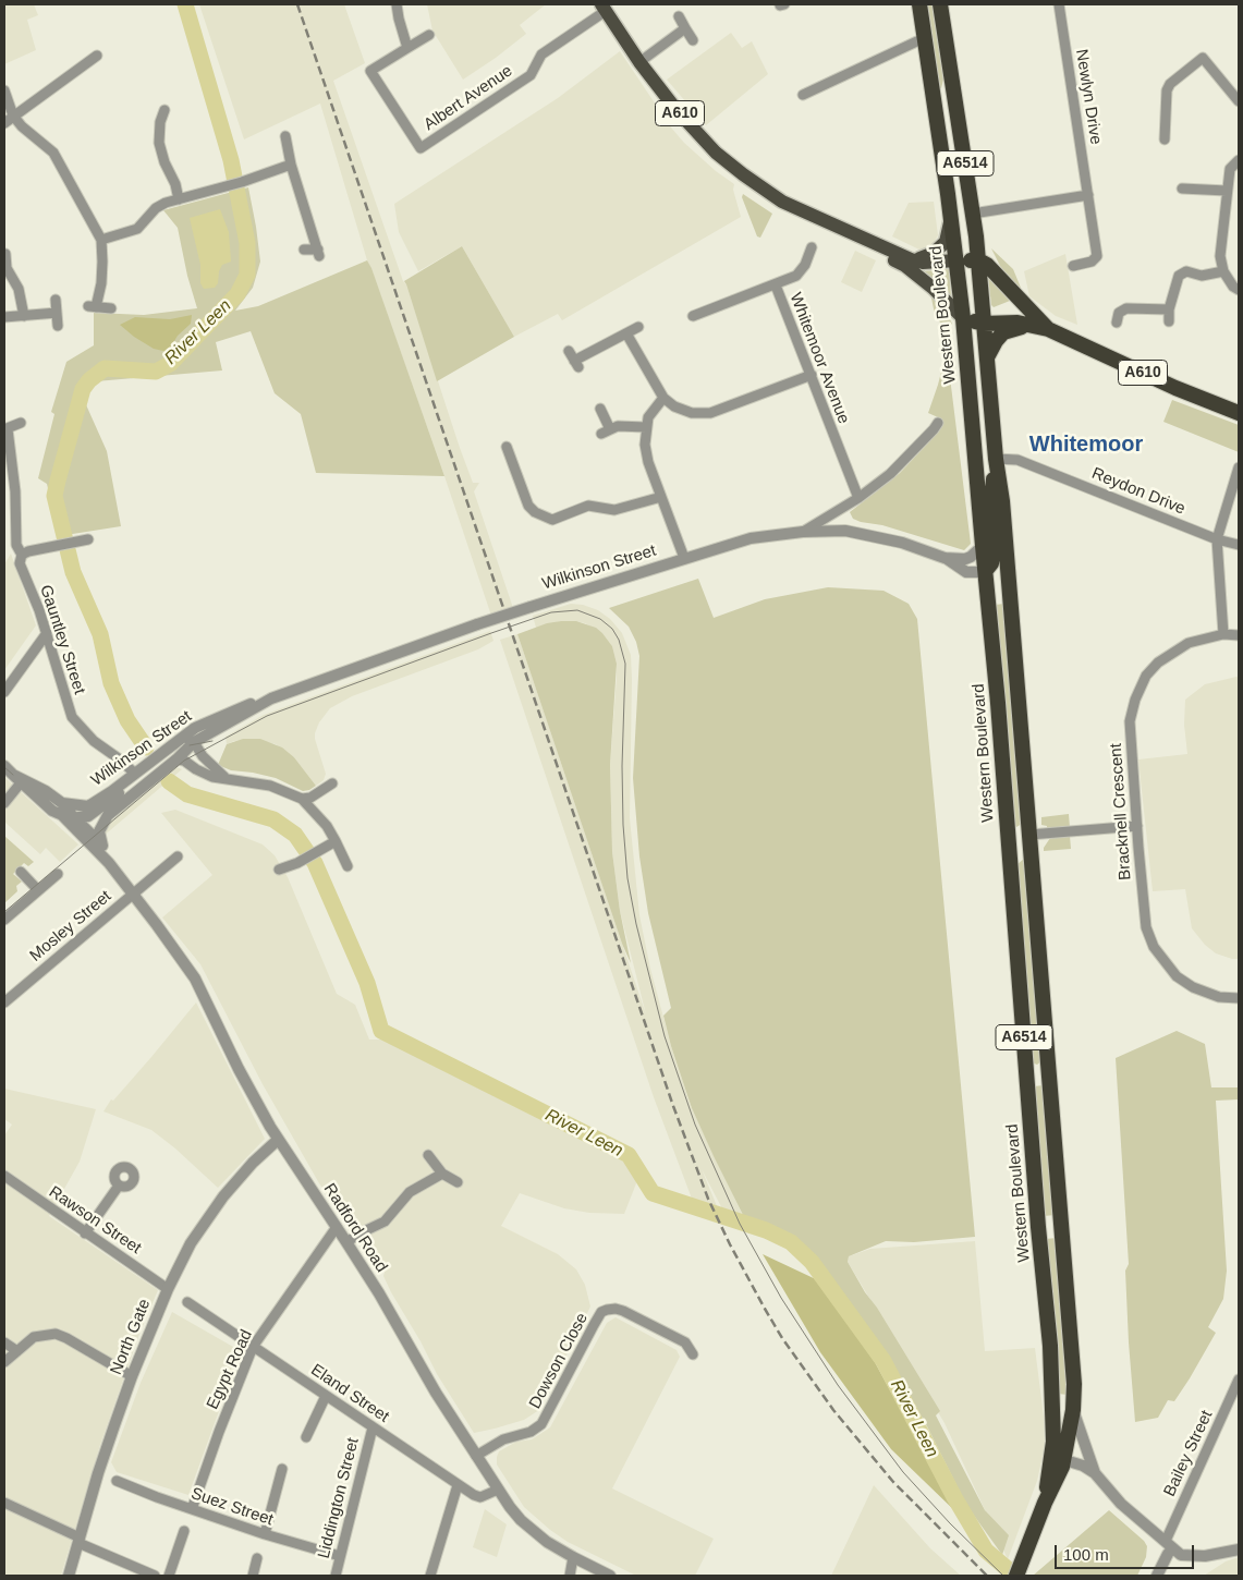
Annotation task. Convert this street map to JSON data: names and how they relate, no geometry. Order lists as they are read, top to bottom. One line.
{"streets":{"highway":["A610","A6514","Western Boulevard"],"street":["Newlyn Drive","Albert Avenue","Whitemoor Avenue","Reydon Drive","Wilkinson Street","Gauntley Street","Bracknell Crescent","Mosley Street","Rawson Street","Radford Road","North Gate","Dowson Close","Egypt Road","Eland Street","Bailey Street","Liddington Street","Suez Street"]},"crossings":[["Albert Avenue","A610"],["A610","Western Boulevard"],["Western Boulevard","Reydon Drive"],["Western Boulevard","Wilkinson Street"],["Western Boulevard","Bailey Street"],["Wilkinson Street","Gauntley Street"],["Wilkinson Street","Radford Road"],["Mosley Street","Radford Road"],["Rawson Street","North Gate"],["Radford Road","North Gate"],["Radford Road","Dowson Close"],["Radford Road","Egypt Road"],["Radford Road","Eland Street"],["Egypt Road","Eland Street"],["Egypt Road","Suez Street"],["Eland Street","Liddington Street"],["Liddington Street","Suez Street"]],"districts":["Whitemoor"],"water":["River Leen"],"scale_bar":"100 m"}
